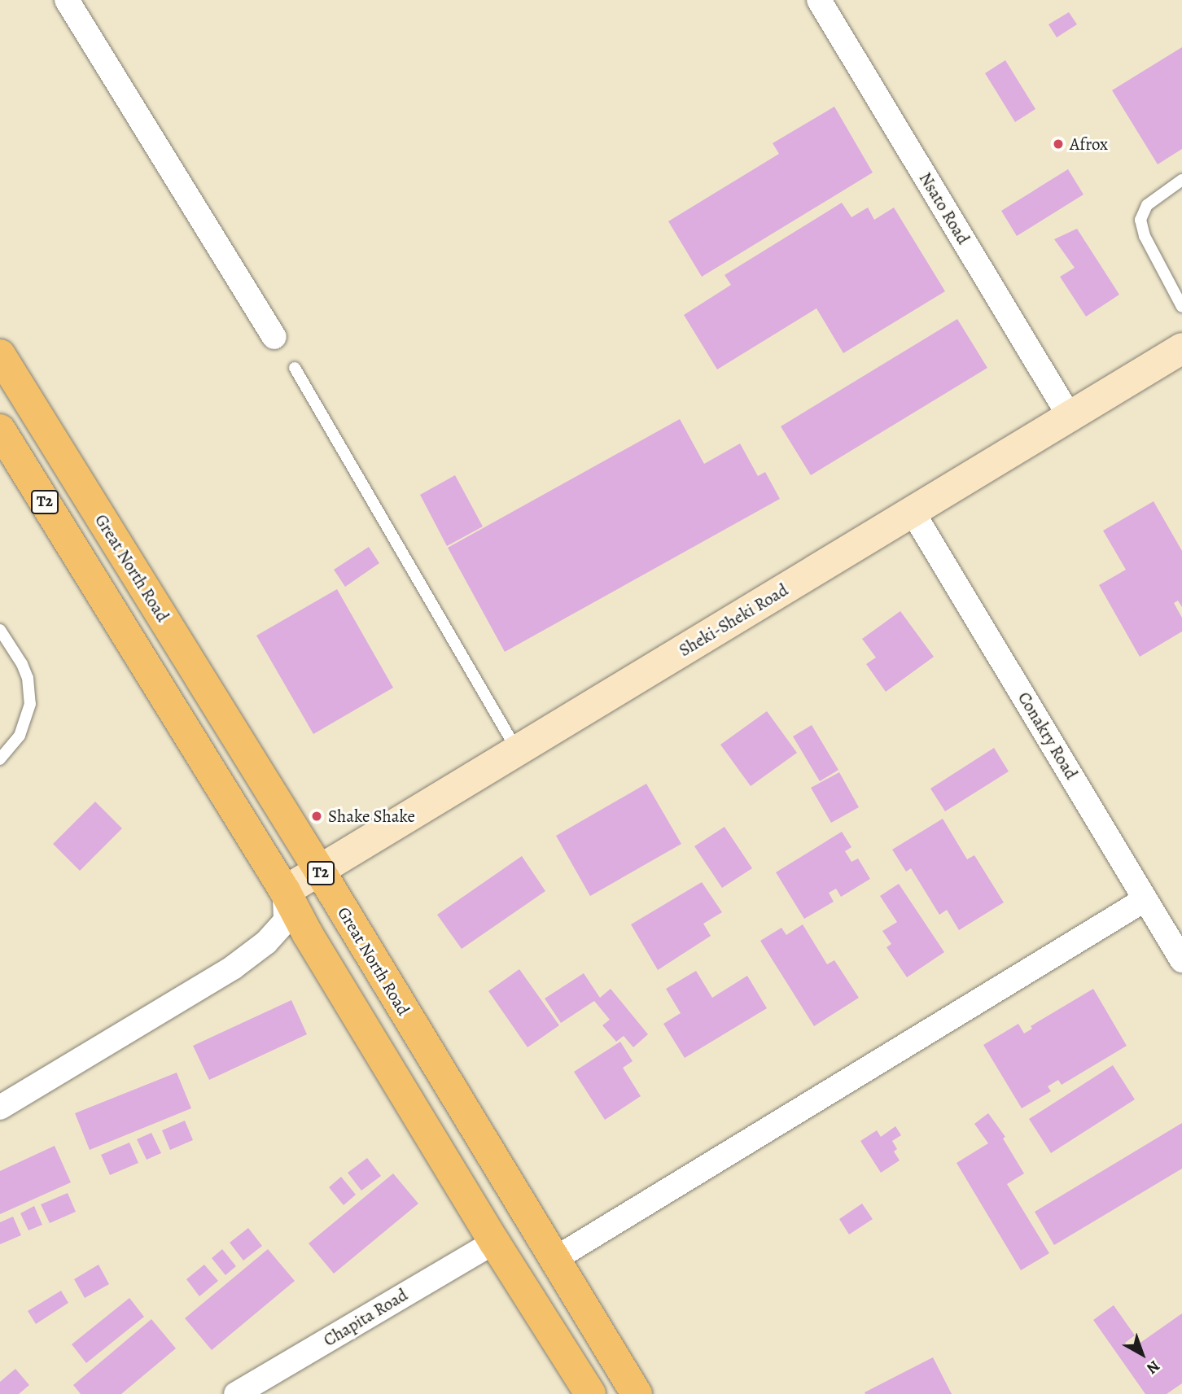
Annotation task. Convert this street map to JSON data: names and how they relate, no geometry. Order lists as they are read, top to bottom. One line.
{"streets":{"main road":["T2","Great North Road"],"street":["Nsato Road","Sheki-Sheki Road","Conakry Road","Chapita Road"]},"crossings":[["Nsato Road","Sheki-Sheki Road"],["T2","Sheki-Sheki Road"],["T2","Chapita Road"],["Great North Road","Sheki-Sheki Road"],["Sheki-Sheki Road","Conakry Road"]],"places":["Afrox","Shake Shake"],"north":"bottom right"}
